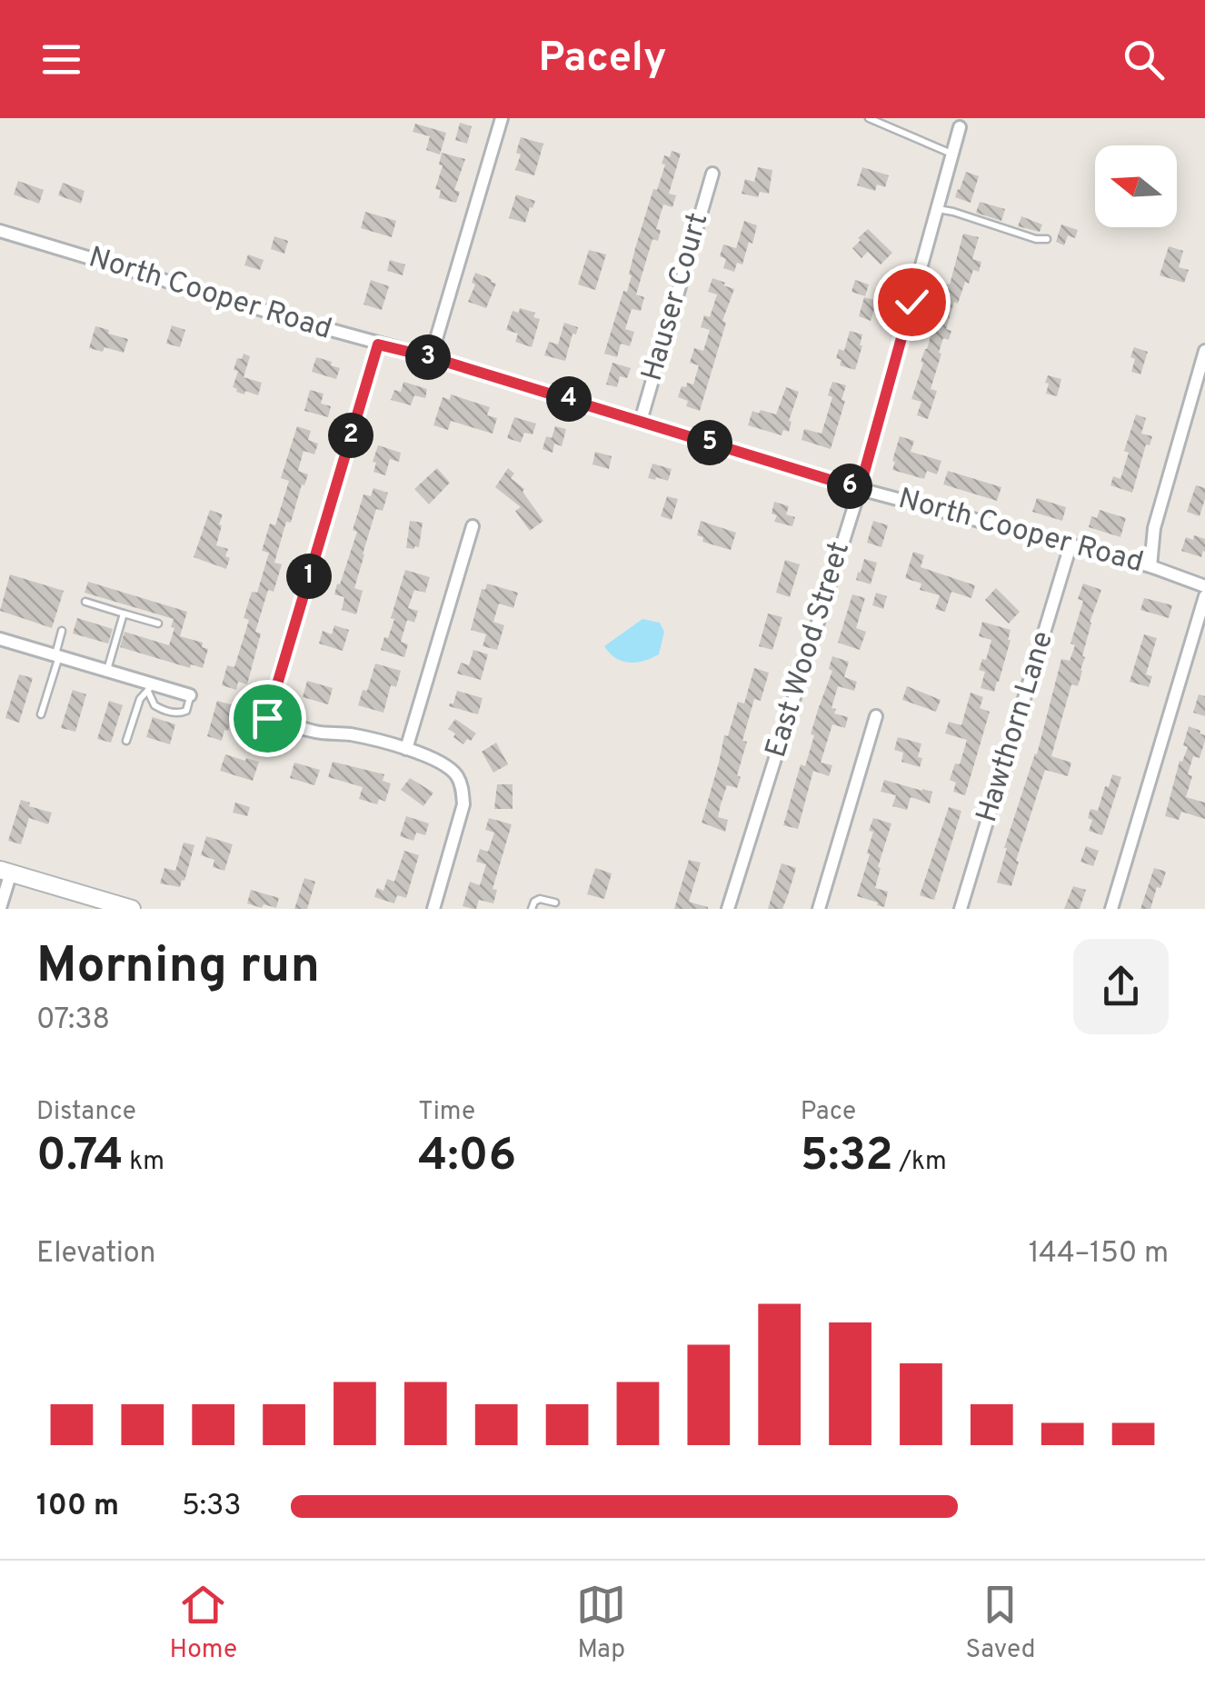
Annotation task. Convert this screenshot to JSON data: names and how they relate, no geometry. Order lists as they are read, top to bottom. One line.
{"streets":{"street":["North Cooper Road","Hauser Court","East Wood Street","Hawthorn Lane"]},"crossings":[["North Cooper Road","Hauser Court"],["North Cooper Road","East Wood Street"],["North Cooper Road","Hawthorn Lane"]],"north":"left","page":{"header":"Pacely","pins":["3","4","2","5","6","1"],"heading":["Morning run","07:38"],"stats":[["Distance","0.74 km"],["Time","4:06"],["Pace","5:32 /km"]],"chart":["Elevation","144–150 m"],"list":[{"name":"100 m","note":"5:33"}],"tabs":["Home","Map","Saved"]}}
